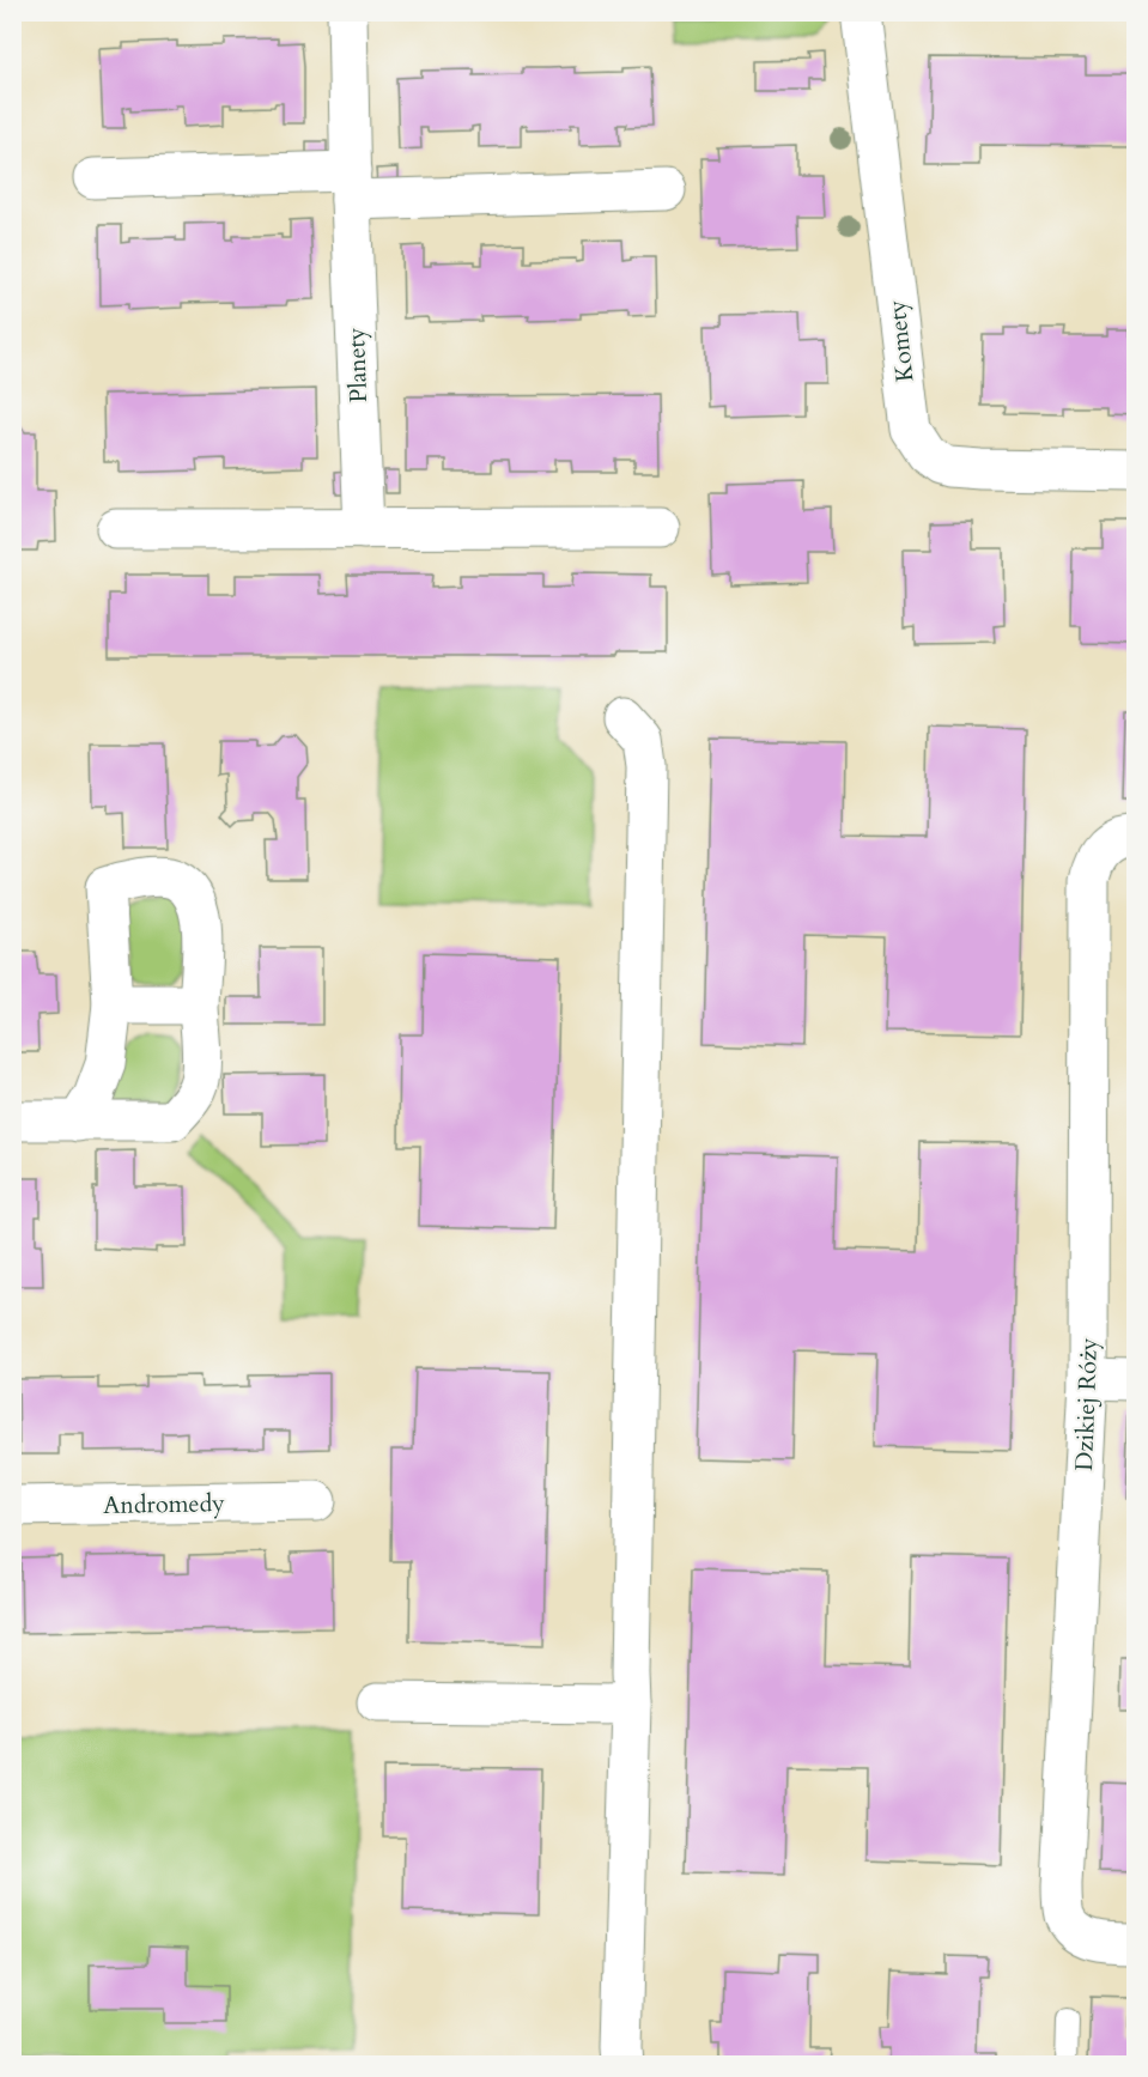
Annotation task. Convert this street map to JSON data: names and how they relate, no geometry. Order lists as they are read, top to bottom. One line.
{"streets":{"street":["Komety","Planety","Dzikiej Róży","Andromedy"]}}
